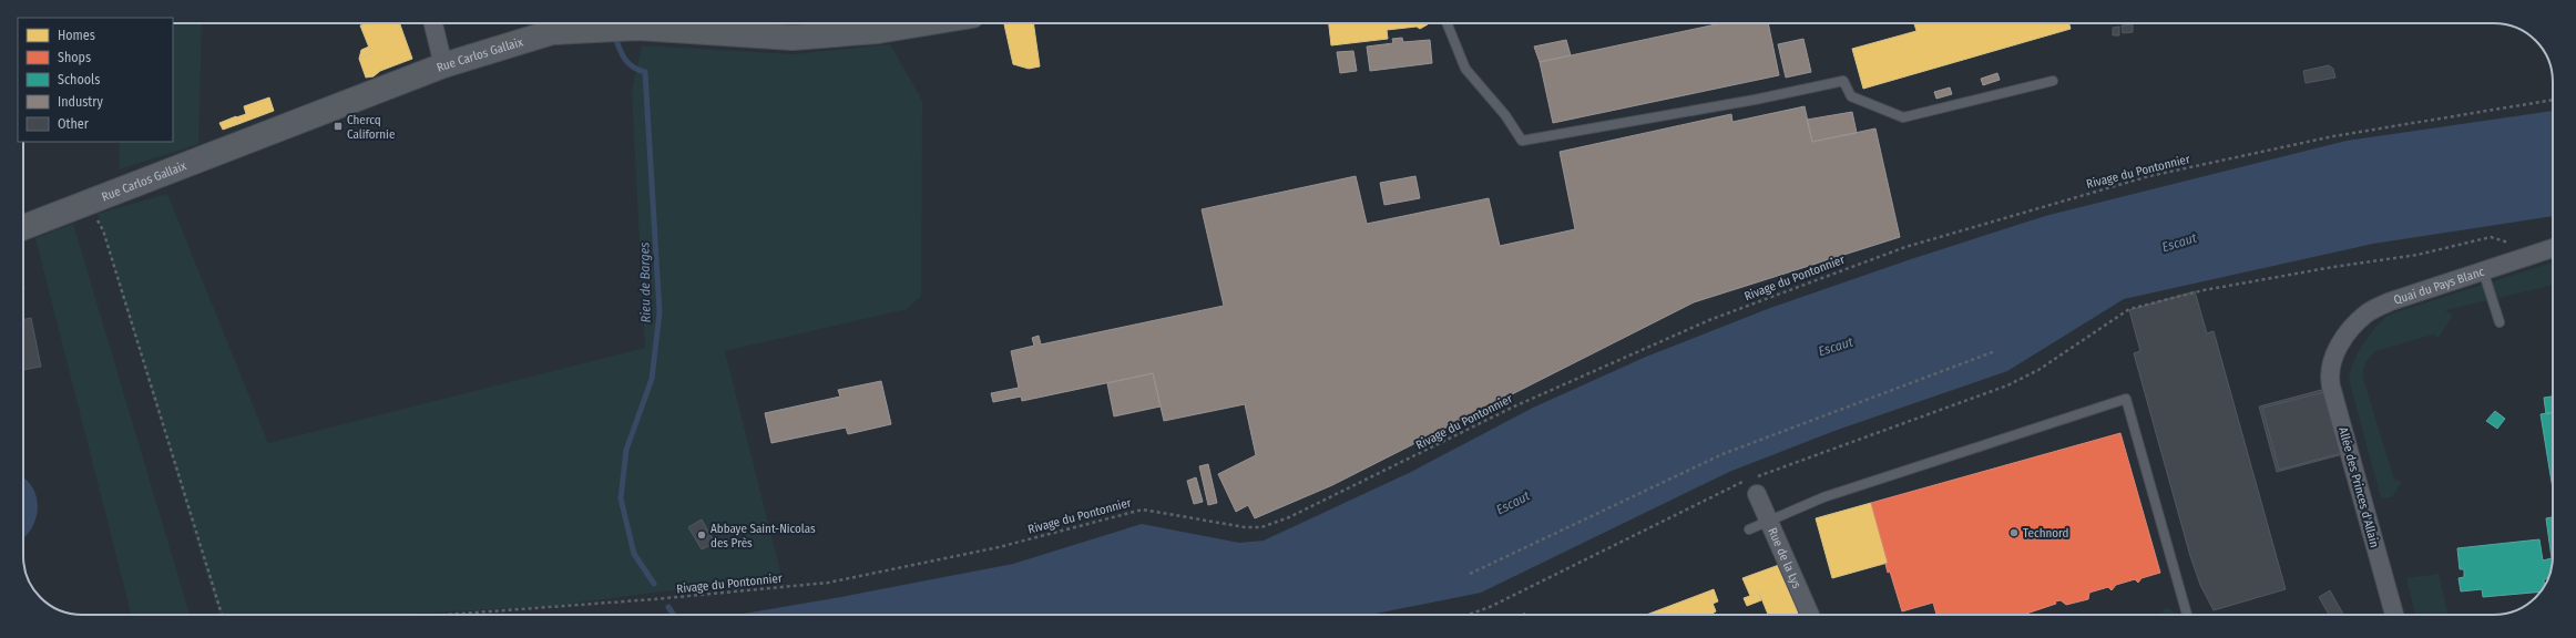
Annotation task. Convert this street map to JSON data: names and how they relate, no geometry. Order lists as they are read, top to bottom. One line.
{"streets":{"main road":["Rue Carlos Gallaix"],"street":["Quai du Pays Blanc","Allée des Princes d'Allain","Rue de la Lys"],"path":["Rivage du Pontonnier"]},"crossings":[["Quai du Pays Blanc","Allée des Princes d'Allain"]],"water":["Escaut","Rieu de Barges"],"places":{"transit":["Chercq Californie"],"other":["Technord","Abbaye Saint-Nicolas des Près"]},"legend":["Homes","Shops","Schools","Industry","Other"]}
